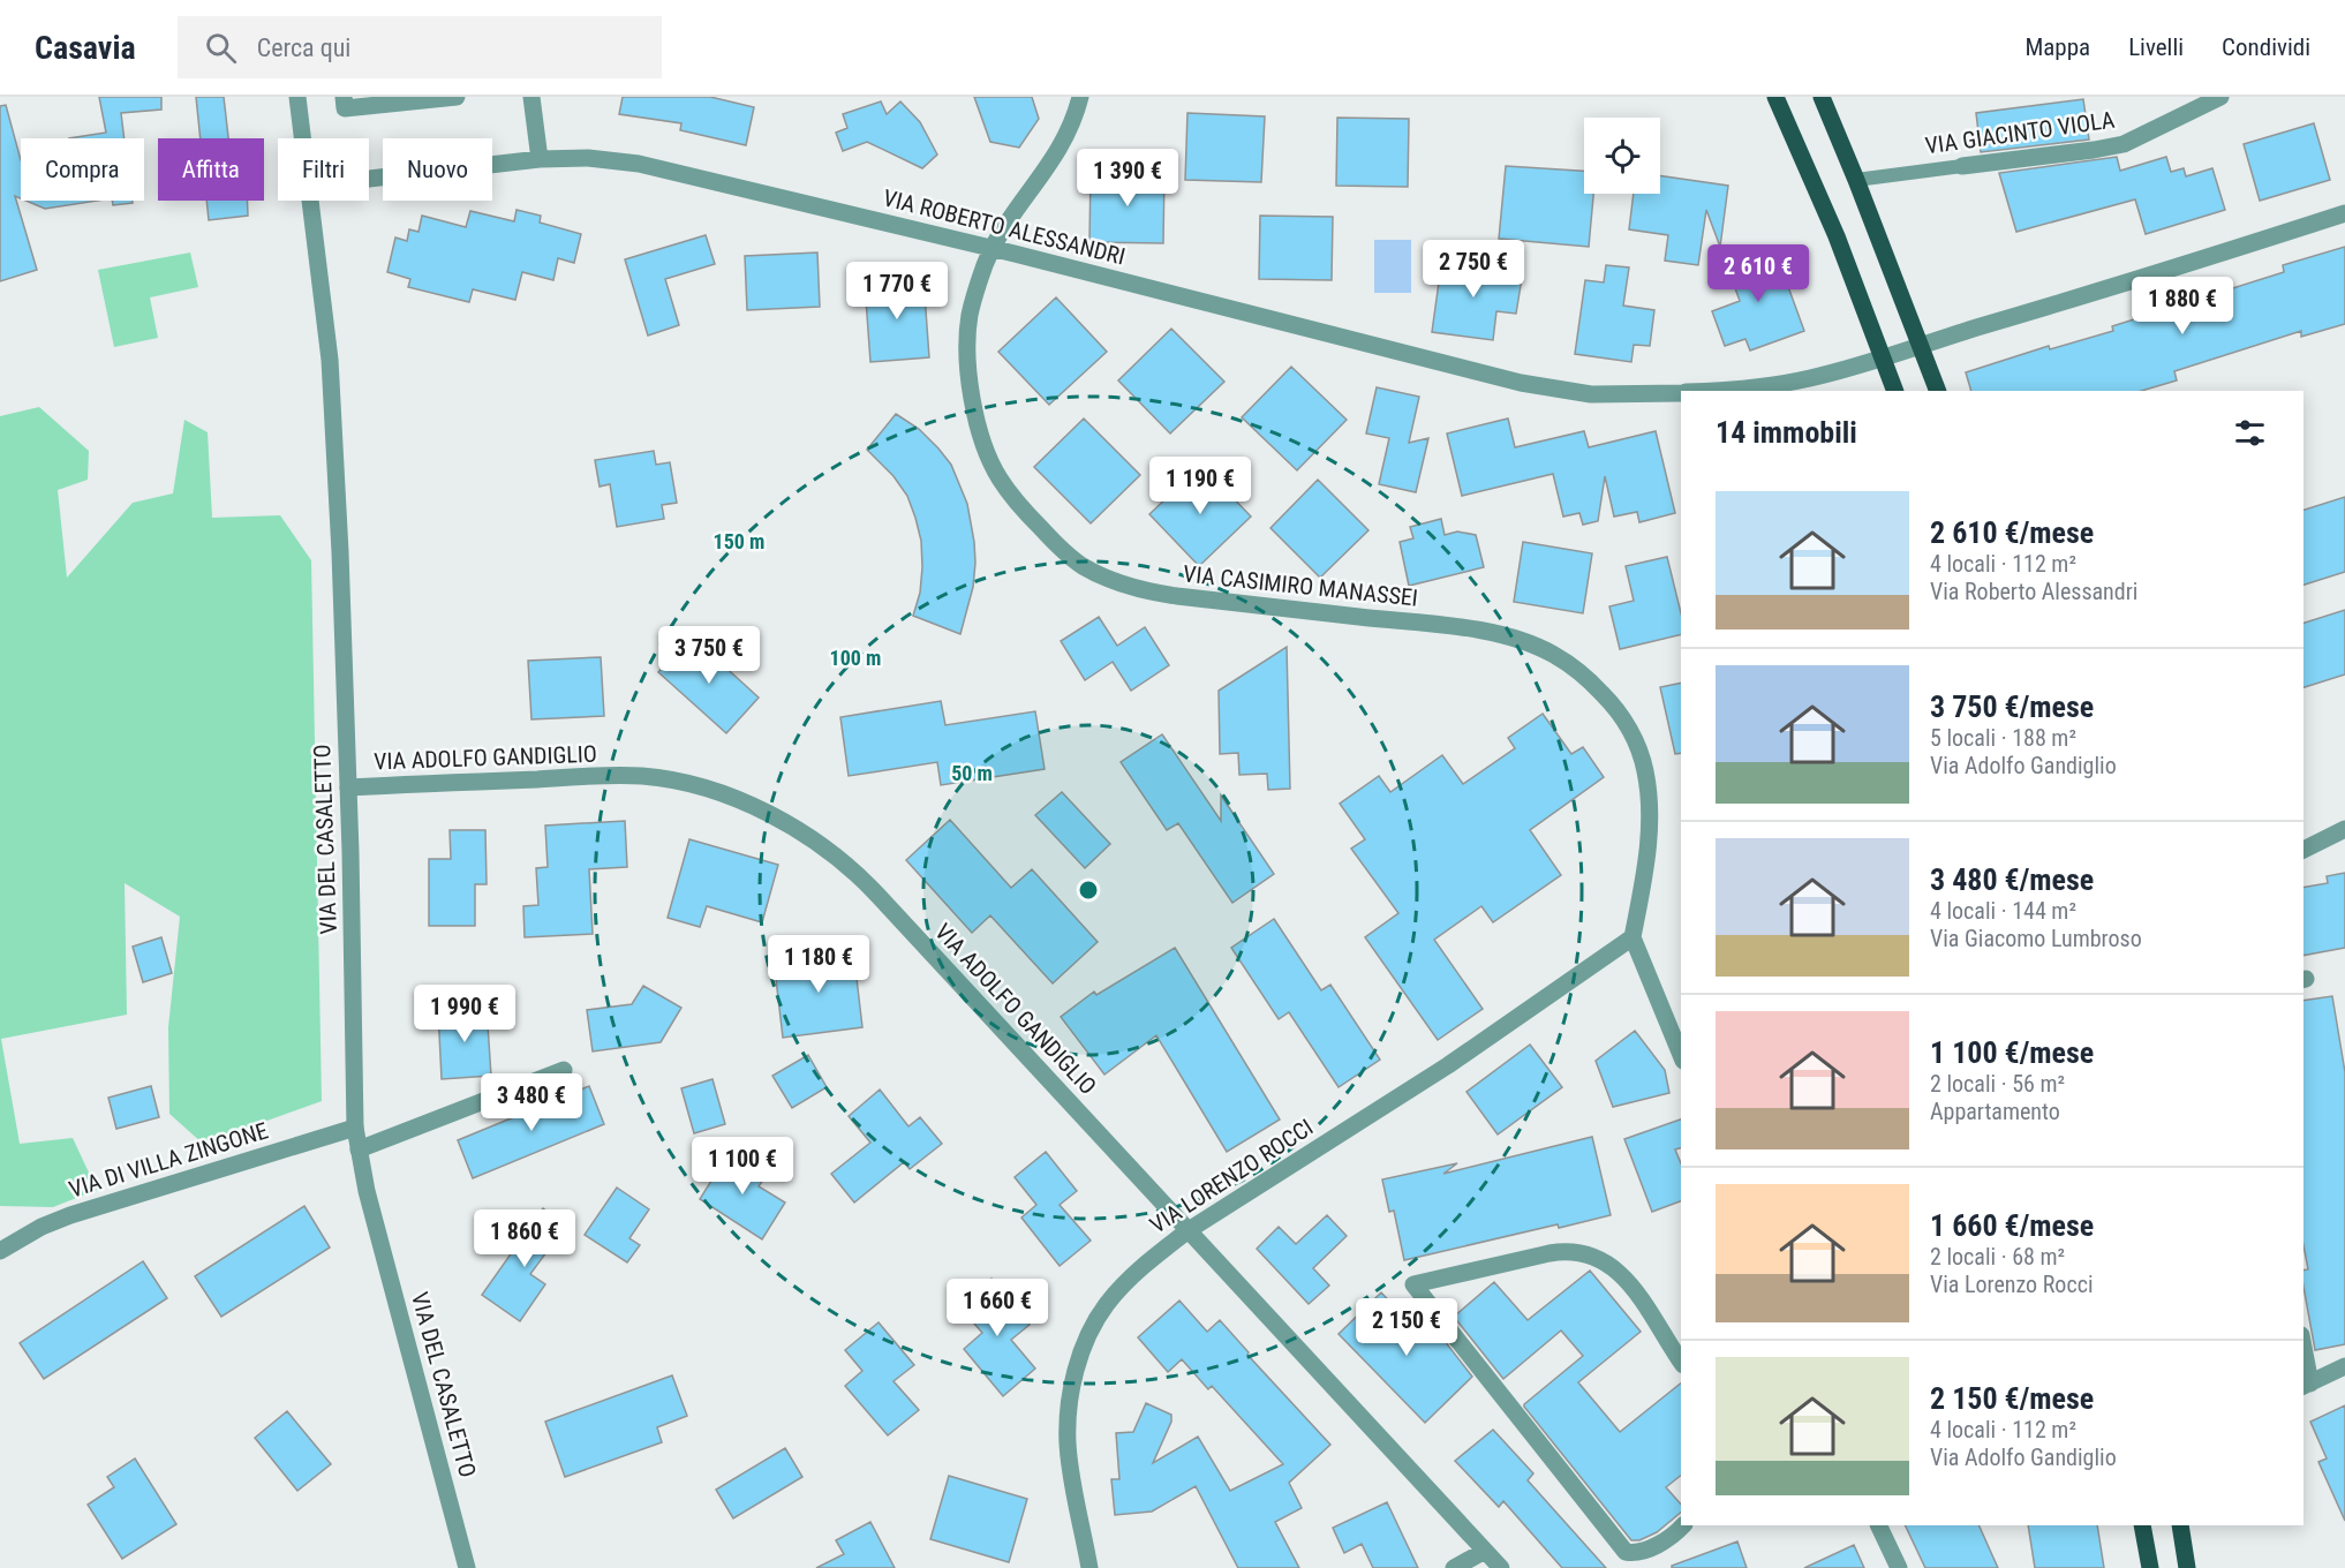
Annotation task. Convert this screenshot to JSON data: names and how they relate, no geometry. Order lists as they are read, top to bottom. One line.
{"streets":{"street":["VIA GIACINTO VIOLA","VIA ROBERTO ALESSANDRI","VIA CASIMIRO MANASSEI","VIA ADOLFO GANDIGLIO","VIA DEL CASALETTO","VIA DI VILLA ZINGONE","VIA LORENZO ROCCI"]},"crossings":[["VIA ROBERTO ALESSANDRI","VIA CASIMIRO MANASSEI"],["VIA CASIMIRO MANASSEI","VIA LORENZO ROCCI"],["VIA ADOLFO GANDIGLIO","VIA DEL CASALETTO"],["VIA ADOLFO GANDIGLIO","VIA LORENZO ROCCI"],["VIA DEL CASALETTO","VIA DI VILLA ZINGONE"]],"page":{"header":"Casavia","search":"Cerca qui","nav":["Mappa","Livelli","Condividi"],"chip":["Compra","Affitta","Filtri","Nuovo"],"price":["1 390 €","2 750 €","2 610 €","1 770 €","1 880 €","1 190 €","3 750 €","1 180 €","1 990 €","3 480 €","1 100 €","1 860 €","1 660 €","2 150 €"],"heading":"14 immobili","list":[{"name":"2 610 €/mese","note":"4 locali · 112 m² · Via Roberto Alessandri"},{"name":"3 750 €/mese","note":"5 locali · 188 m² · Via Adolfo Gandiglio"},{"name":"3 480 €/mese","note":"4 locali · 144 m² · Via Giacomo Lumbroso"},{"name":"1 100 €/mese","note":"2 locali · 56 m² · Appartamento"},{"name":"1 660 €/mese","note":"2 locali · 68 m² · Via Lorenzo Rocci"},{"name":"2 150 €/mese","note":"4 locali · 112 m² · Via Adolfo Gandiglio"}]},"rings":["150 m","100 m","50 m"]}
